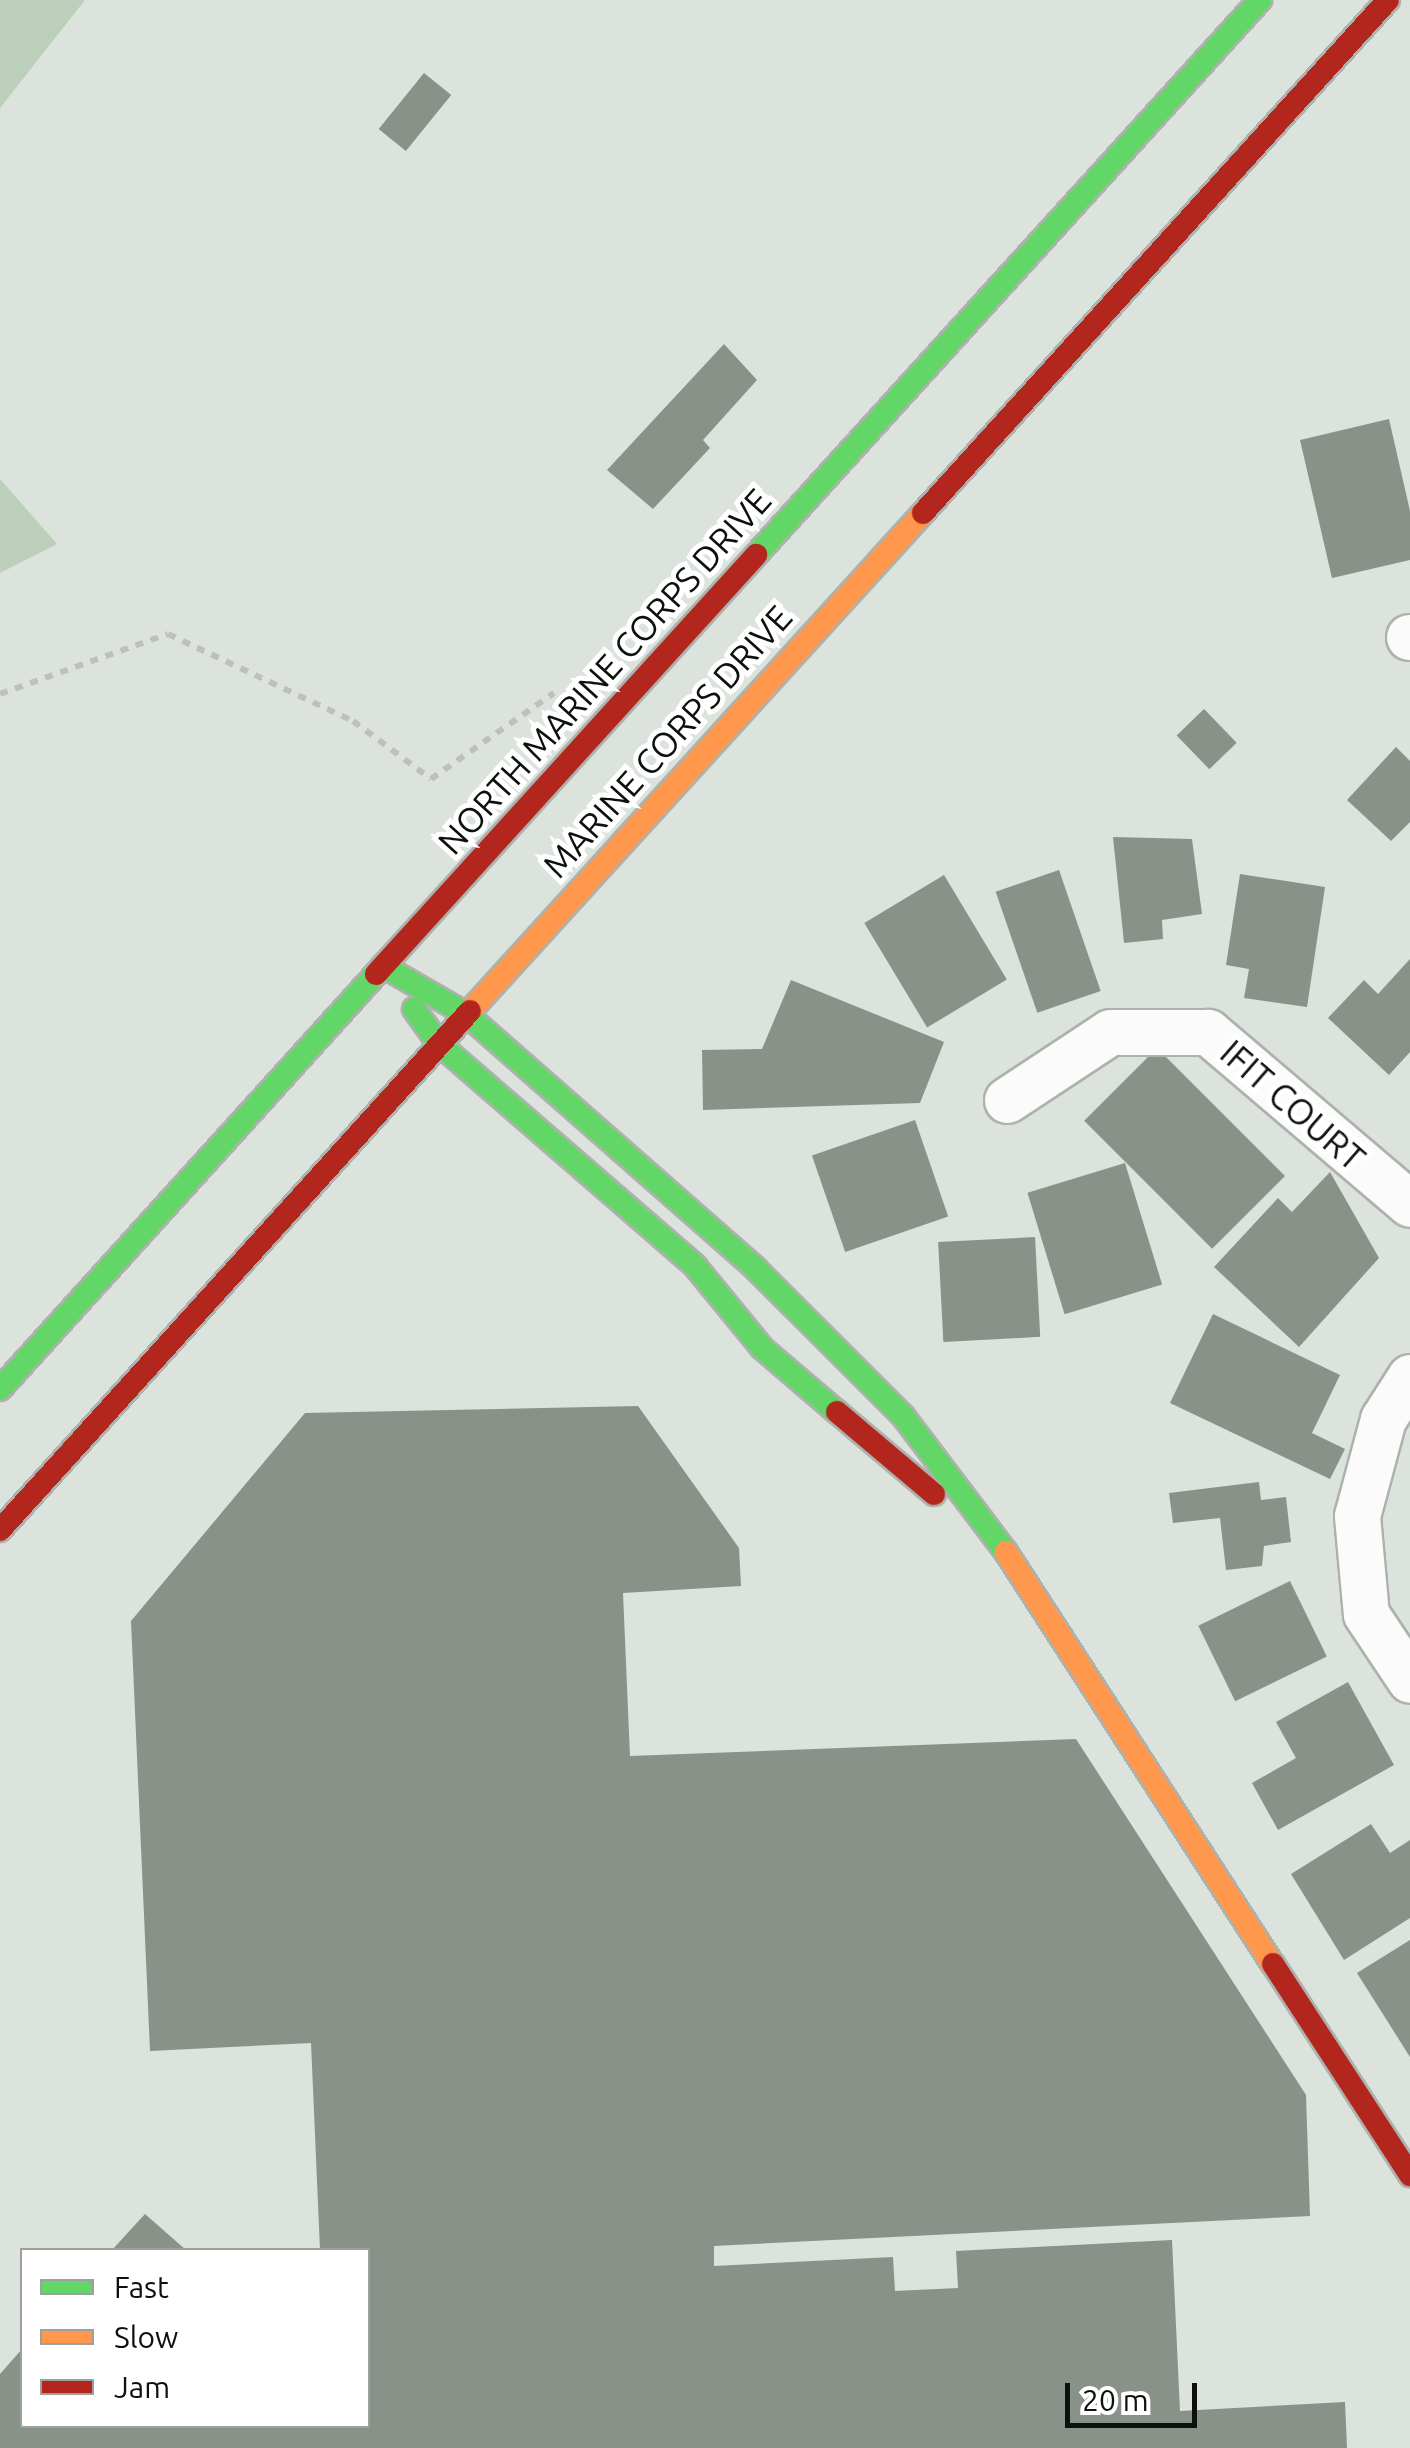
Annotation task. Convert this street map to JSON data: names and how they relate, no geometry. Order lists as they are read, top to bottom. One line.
{"streets":{"main road":["NORTH MARINE CORPS DRIVE","MARINE CORPS DRIVE"],"street":["IFIT COURT"]},"legend":["Fast","Slow","Jam"],"scale_bar":"20 m"}
